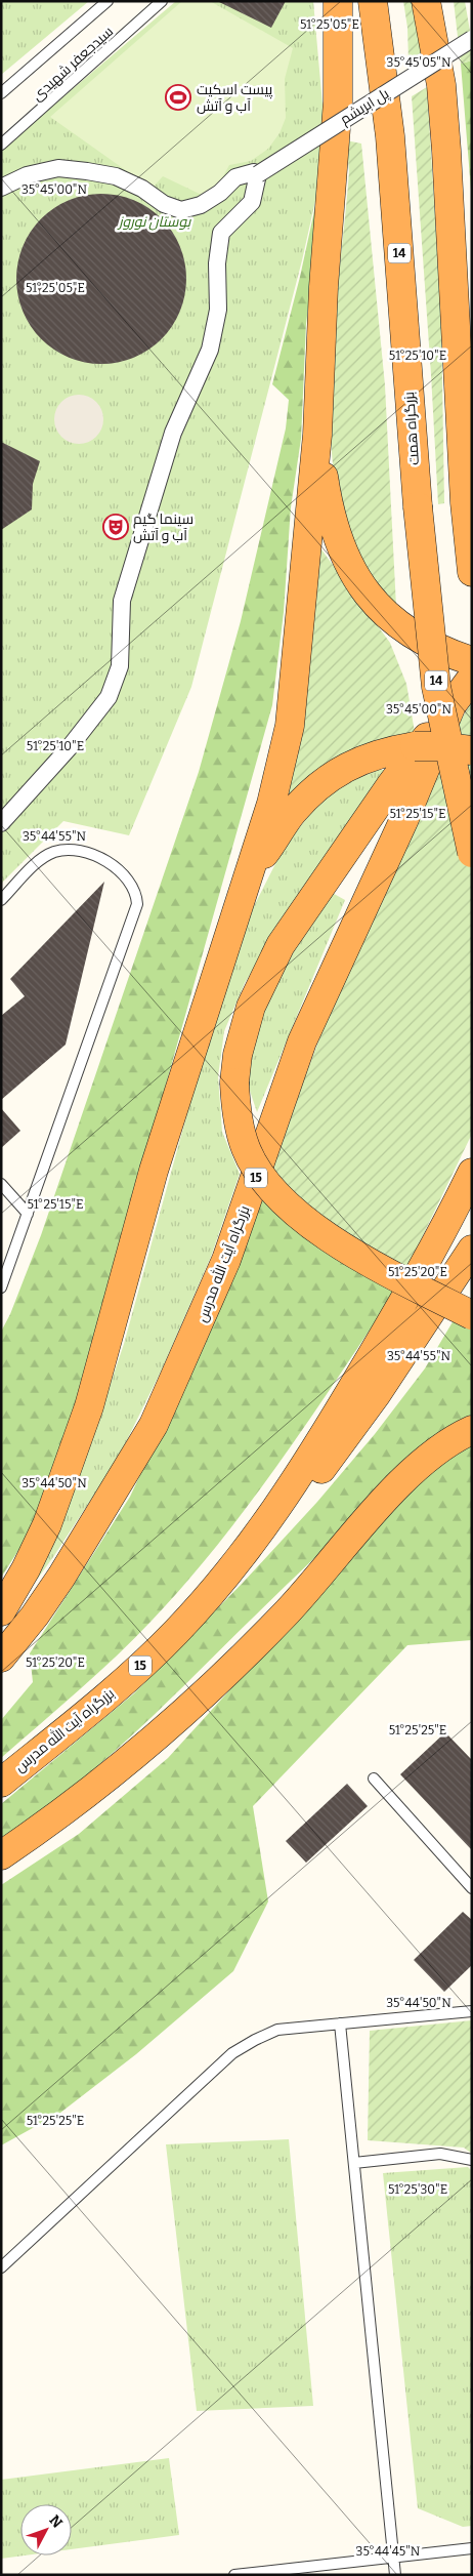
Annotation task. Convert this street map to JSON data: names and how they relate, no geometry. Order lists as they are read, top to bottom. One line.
{"streets":{"highway":["14","بزرگراه همت","15","بزرگراه آیت الله مدرس"],"street":["پل ابریشم"],"lane":["سیدجعفر شهیدی"]},"parks":["بوستان نوروز"],"places":{"sports":["پیست اسکیت آب و آتش"],"theatre":["سینما گیم آب و آتش"]},"north":"top right","coordinates":["51°25'05\"E","35°45'05\"N","35°45'00\"N","51°25'10\"E","51°25'15\"E","35°44'55\"N","51°25'20\"E","35°44'50\"N","51°25'25\"E","51°25'30\"E","35°44'45\"N"]}
